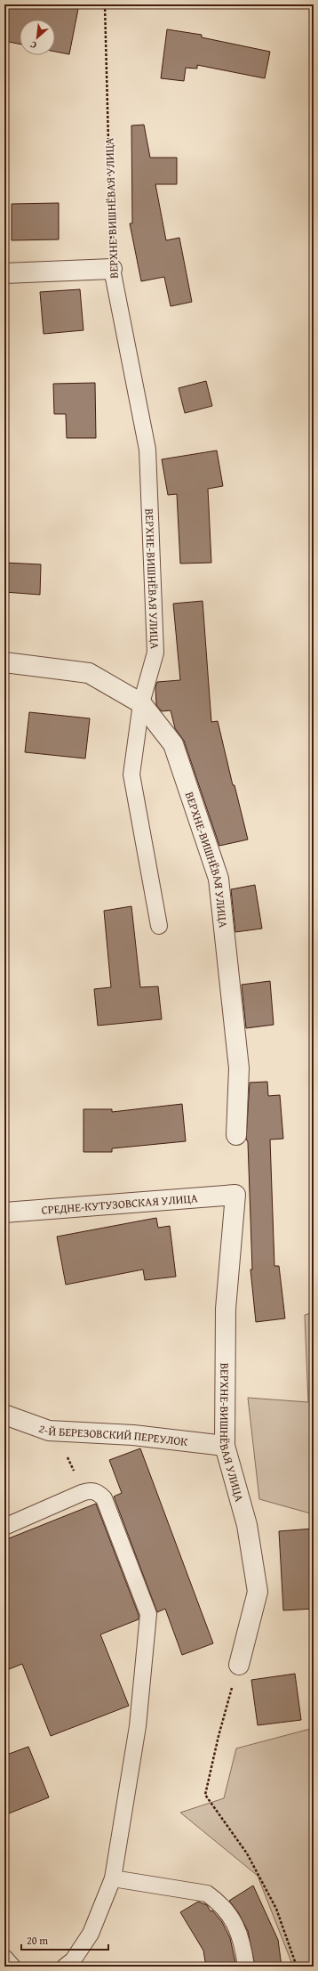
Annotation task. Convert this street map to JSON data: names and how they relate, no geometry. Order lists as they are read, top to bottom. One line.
{"streets":{"street":["ВЕРХНЕ-ВИШНЁВАЯ УЛИЦА","СРЕДНЕ-КУТУЗОВСКАЯ УЛИЦА","2-Й БЕРЕЗОВСКИЙ ПЕРЕУЛОК"]},"crossings":[["ВЕРХНЕ-ВИШНЁВАЯ УЛИЦА","СРЕДНЕ-КУТУЗОВСКАЯ УЛИЦА"],["ВЕРХНЕ-ВИШНЁВАЯ УЛИЦА","2-Й БЕРЕЗОВСКИЙ ПЕРЕУЛОК"]],"scale_bar":"20 m","north":"bottom left"}
